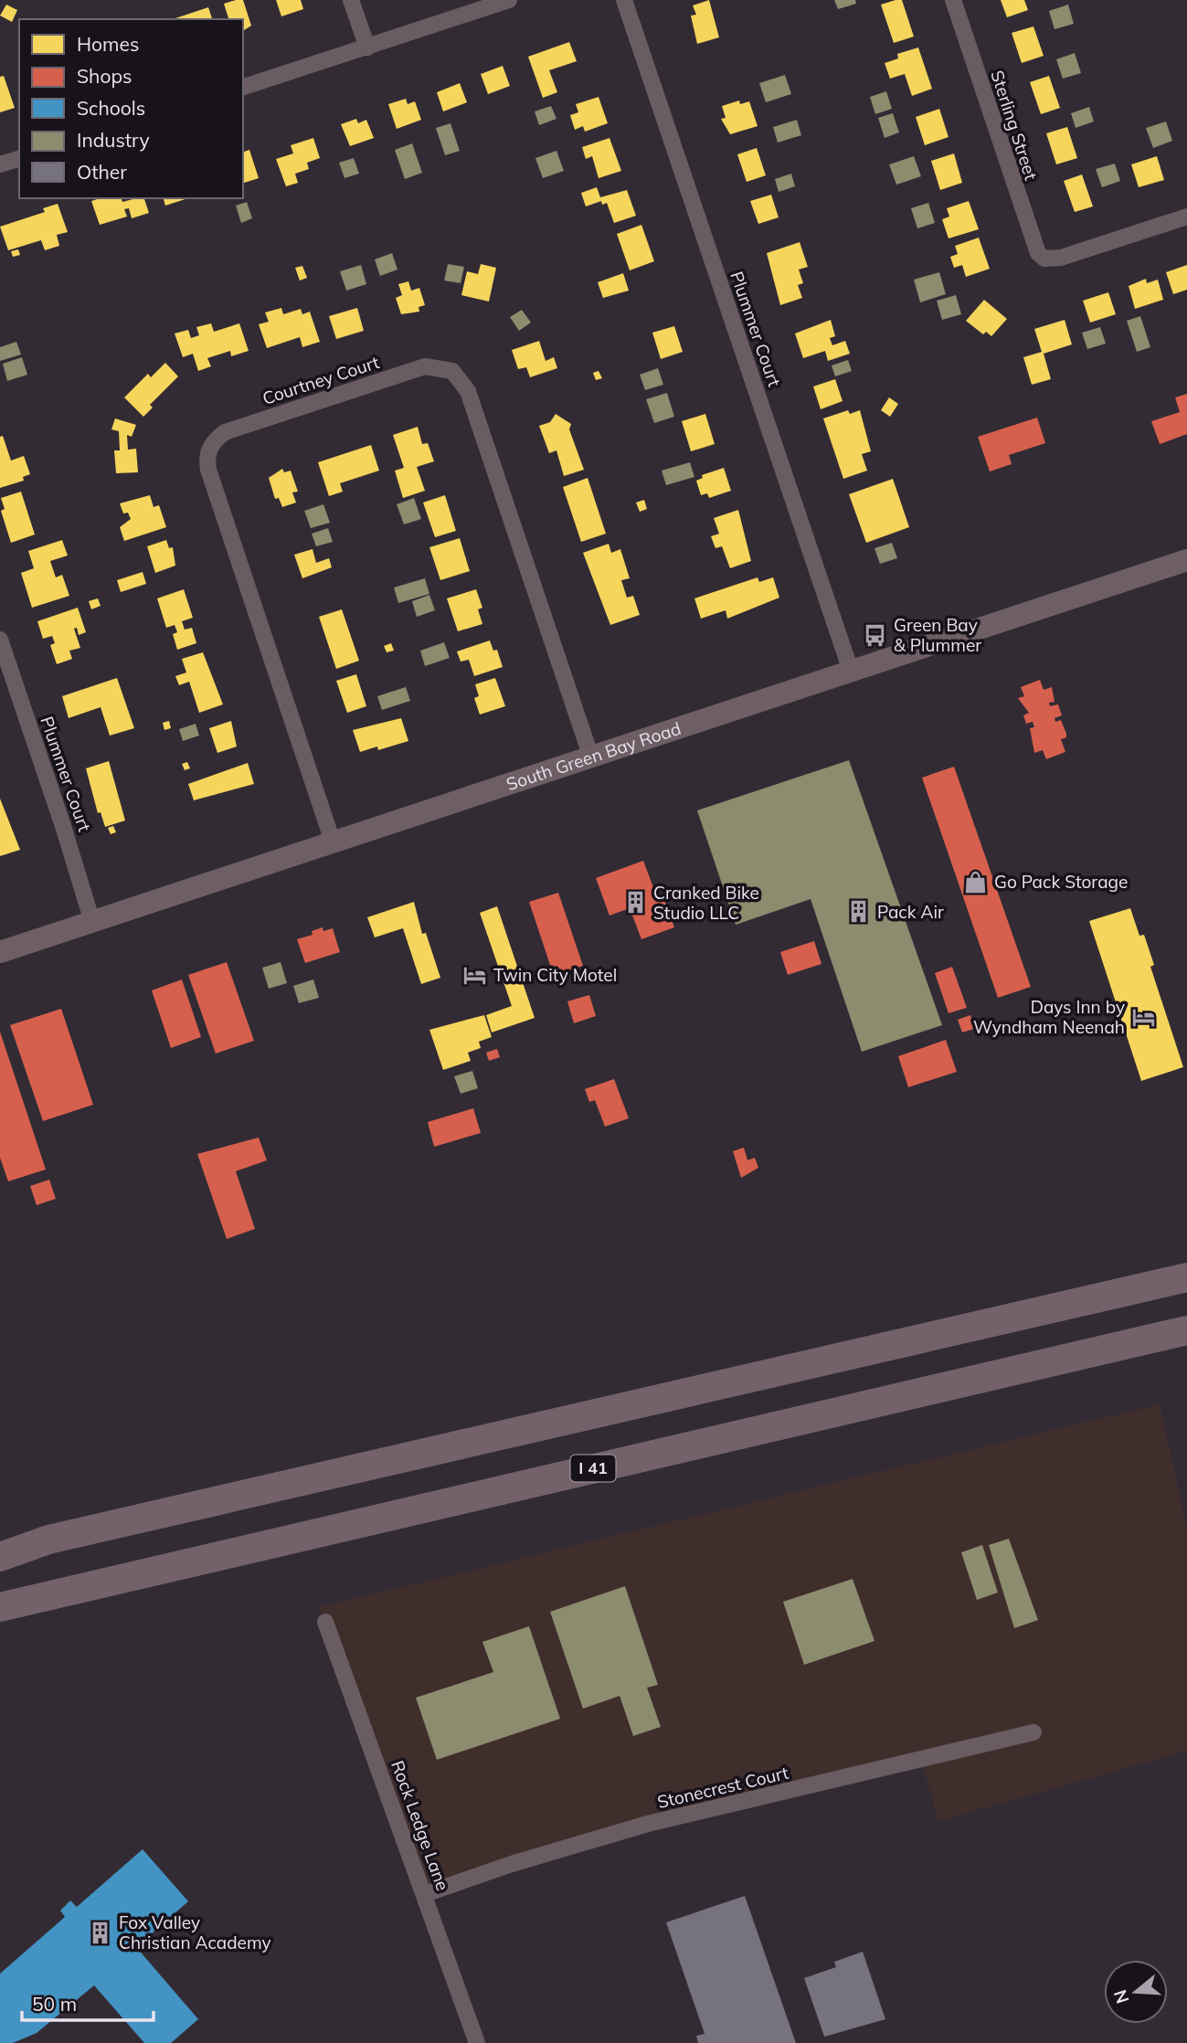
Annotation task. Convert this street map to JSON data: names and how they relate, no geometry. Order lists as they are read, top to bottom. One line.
{"streets":{"highway":["I 41"],"main road":["South Green Bay Road"],"street":["Sterling Street","Plummer Court","Courtney Court","Stonecrest Court","Rock Ledge Lane"]},"crossings":[["Plummer Court","South Green Bay Road"],["Courtney Court","South Green Bay Road"],["Stonecrest Court","Rock Ledge Lane"]],"places":{"bus stop":["Green Bay & Plummer"],"shop":["Go Pack Storage"],"building":["Cranked Bike Studio LLC","Pack Air","Fox Valley Christian Academy"],"hotel":["Twin City Motel","Days Inn by Wyndham Neenah"]},"legend":["Homes","Shops","Schools","Industry","Other"],"scale_bar":"50 m","north":"left"}
